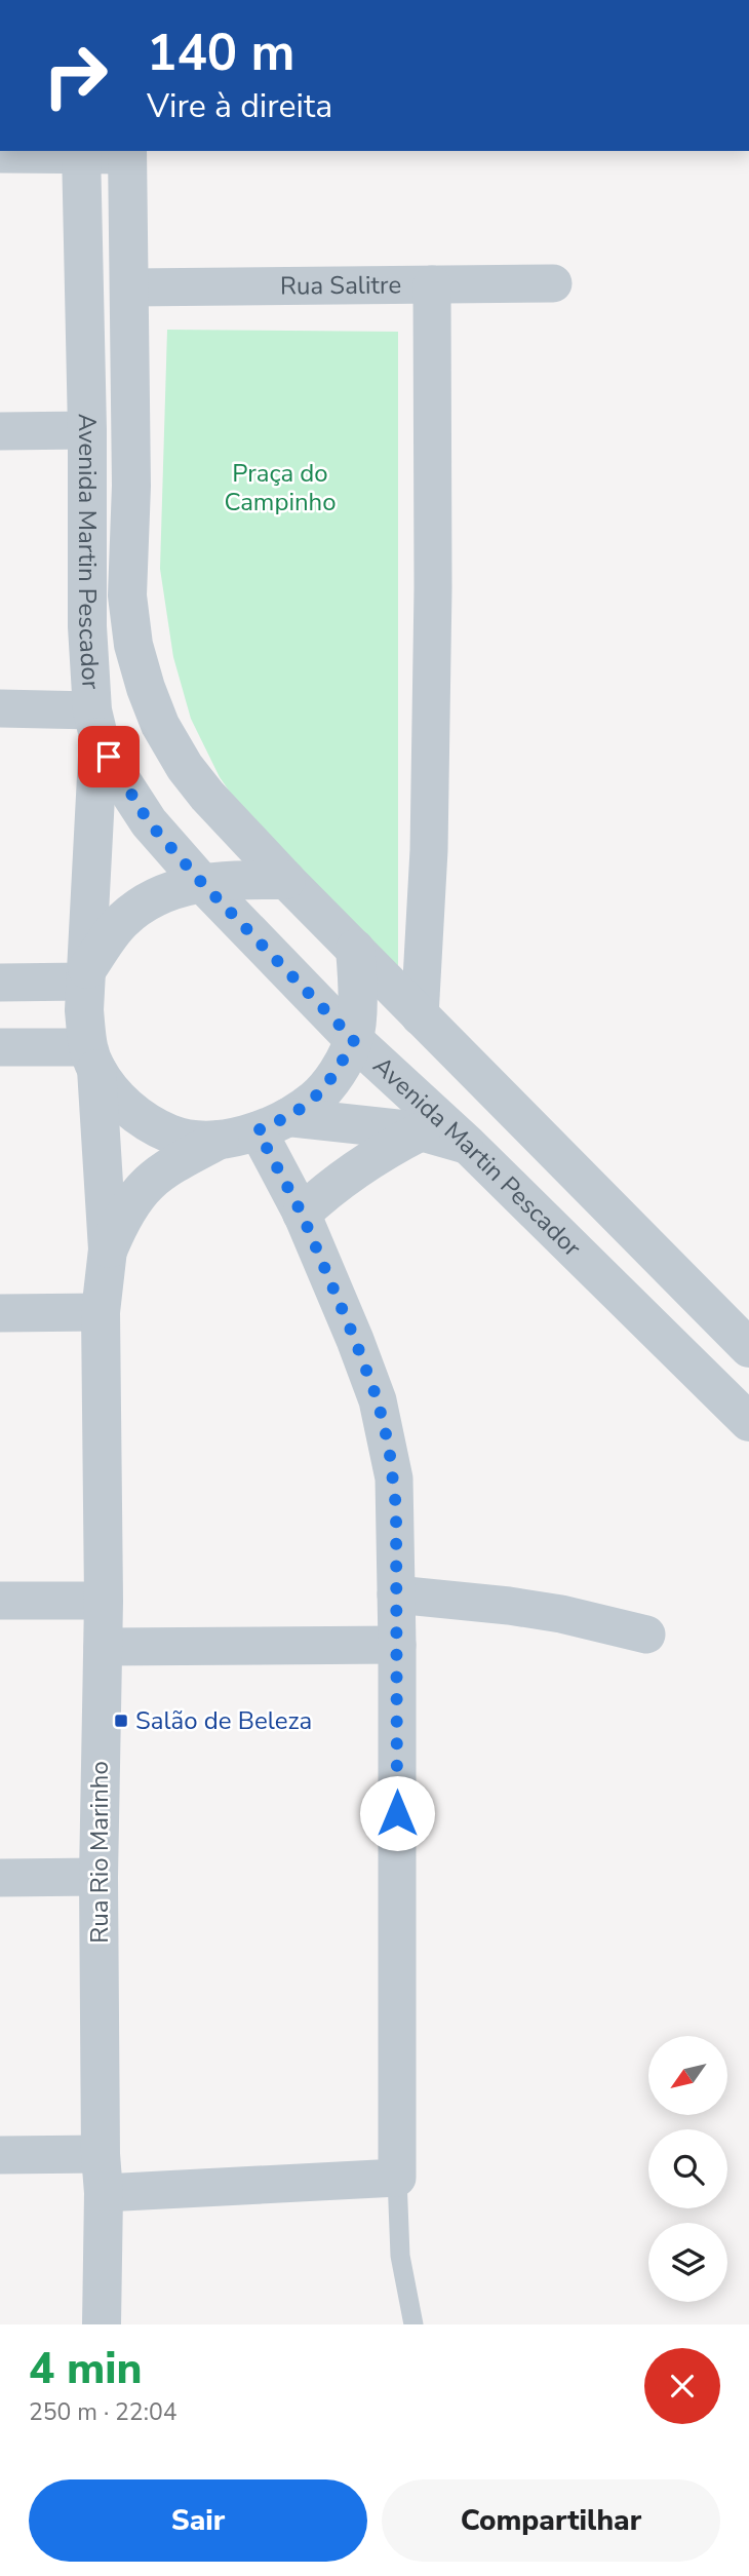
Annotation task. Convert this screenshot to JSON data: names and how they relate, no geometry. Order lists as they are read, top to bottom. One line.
{"streets":{"street":["Rua Salitre","Avenida Martin Pescador","Rua Rio Marinho"]},"crossings":[["Rua Salitre","Avenida Martin Pescador"],["Avenida Martin Pescador","Rua Rio Marinho"]],"parks":["Praça do Campinho"],"places":{"transit":["Salão de Beleza"]},"north":"bottom left","page":{"turn":["140 m","Vire à direita"],"heading":["4 min","250 m · 22:04"],"buttons":["Sair","Compartilhar"]}}
